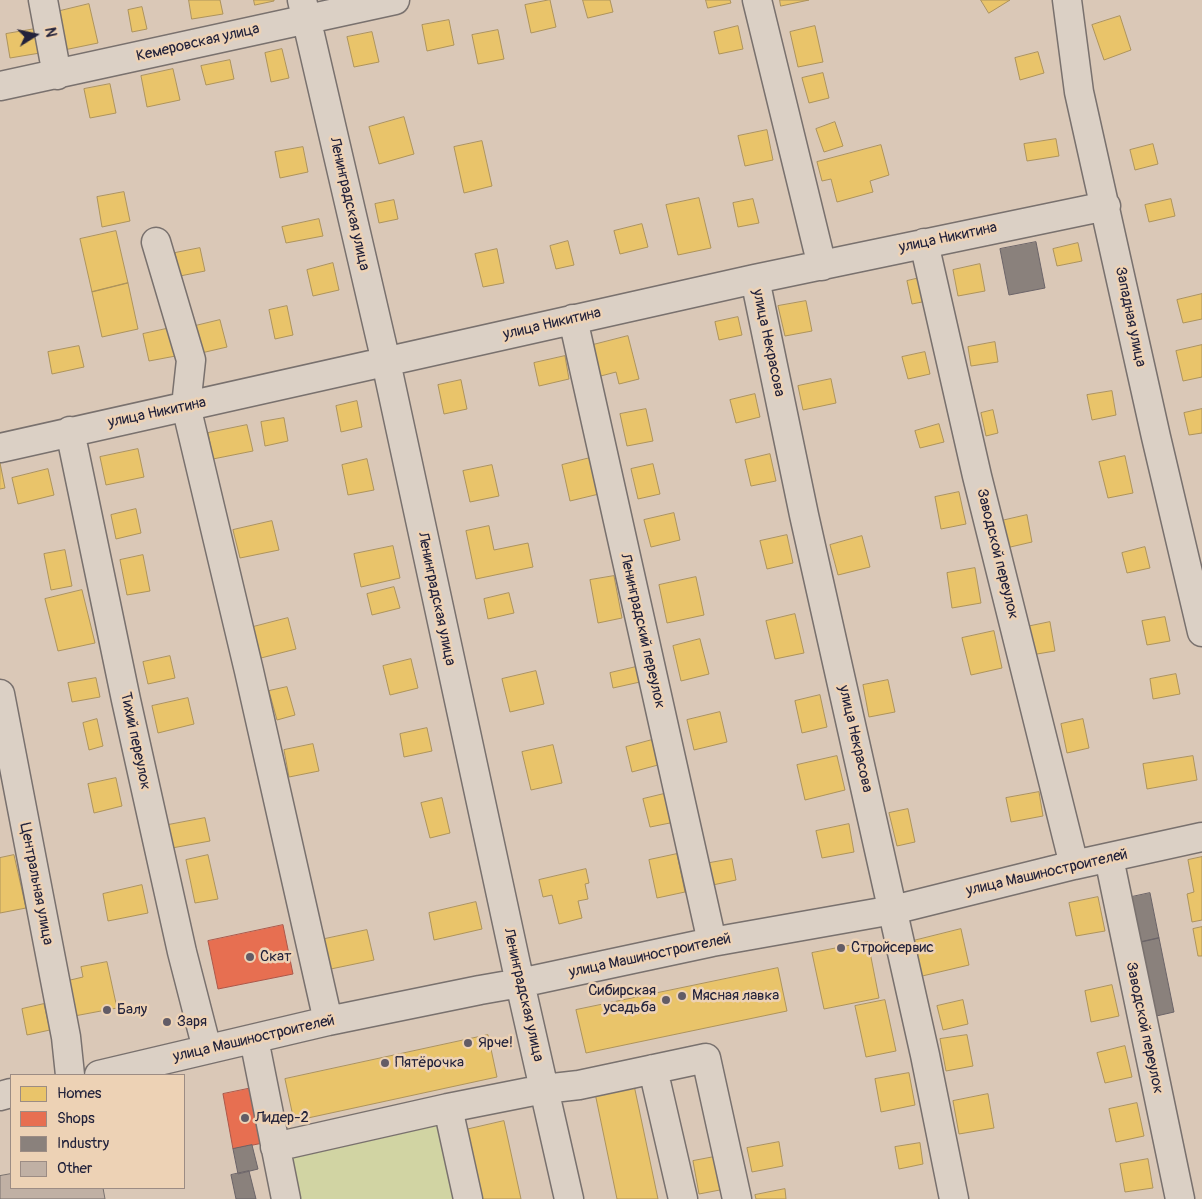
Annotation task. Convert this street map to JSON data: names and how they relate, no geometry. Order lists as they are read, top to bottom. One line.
{"streets":{"street":["Кемеровская улица","Ленинградская улица","улица Никитина","Западная улица","улица Некрасова","Заводской переулок","Ленинградский переулок","Тихий переулок","улица Машиностроителей","Центральная улица"]},"crossings":[["Кемеровская улица","Ленинградская улица"],["Ленинградская улица","улица Никитина"],["Ленинградская улица","улица Машиностроителей"],["улица Никитина","Западная улица"],["улица Никитина","улица Некрасова"],["улица Никитина","Заводской переулок"],["улица Никитина","Ленинградский переулок"],["улица Никитина","Тихий переулок"],["улица Некрасова","улица Машиностроителей"],["Заводской переулок","улица Машиностроителей"],["Ленинградский переулок","улица Машиностроителей"],["Тихий переулок","улица Машиностроителей"]],"places":["Стройсервис","Скат","Мясная лавка","Сибирская усадьба","Балу","Заря","Ярче!","Пятёрочка","Лидер-2"],"legend":["Homes","Shops","Industry","Other"],"north":"right"}
